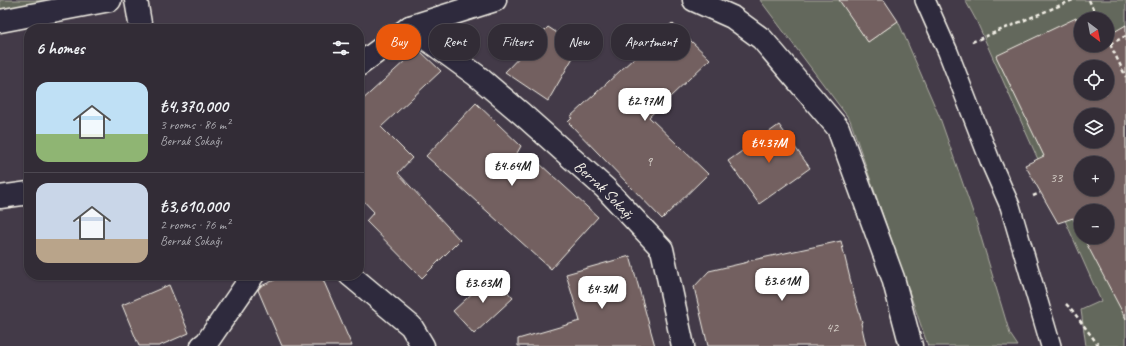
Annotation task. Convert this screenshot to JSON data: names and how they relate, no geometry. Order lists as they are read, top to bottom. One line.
{"streets":{"street":["Berrak Sokağı"]},"house_numbers":["9","33","42"],"north":"bottom right","page":{"map_buttons":["+","−"],"chip":["Buy","Rent","Filters","New","Apartment"],"heading":"6 homes","list":[{"name":"₺4,370,000","note":"3 rooms · 86 m² · Berrak Sokağı"},{"name":"₺3,610,000","note":"2 rooms · 76 m² · Berrak Sokağı"}],"price":["₺2.97M","₺4.37M","₺4.64M","₺3.61M","₺3.63M","₺4.3M"]}}
